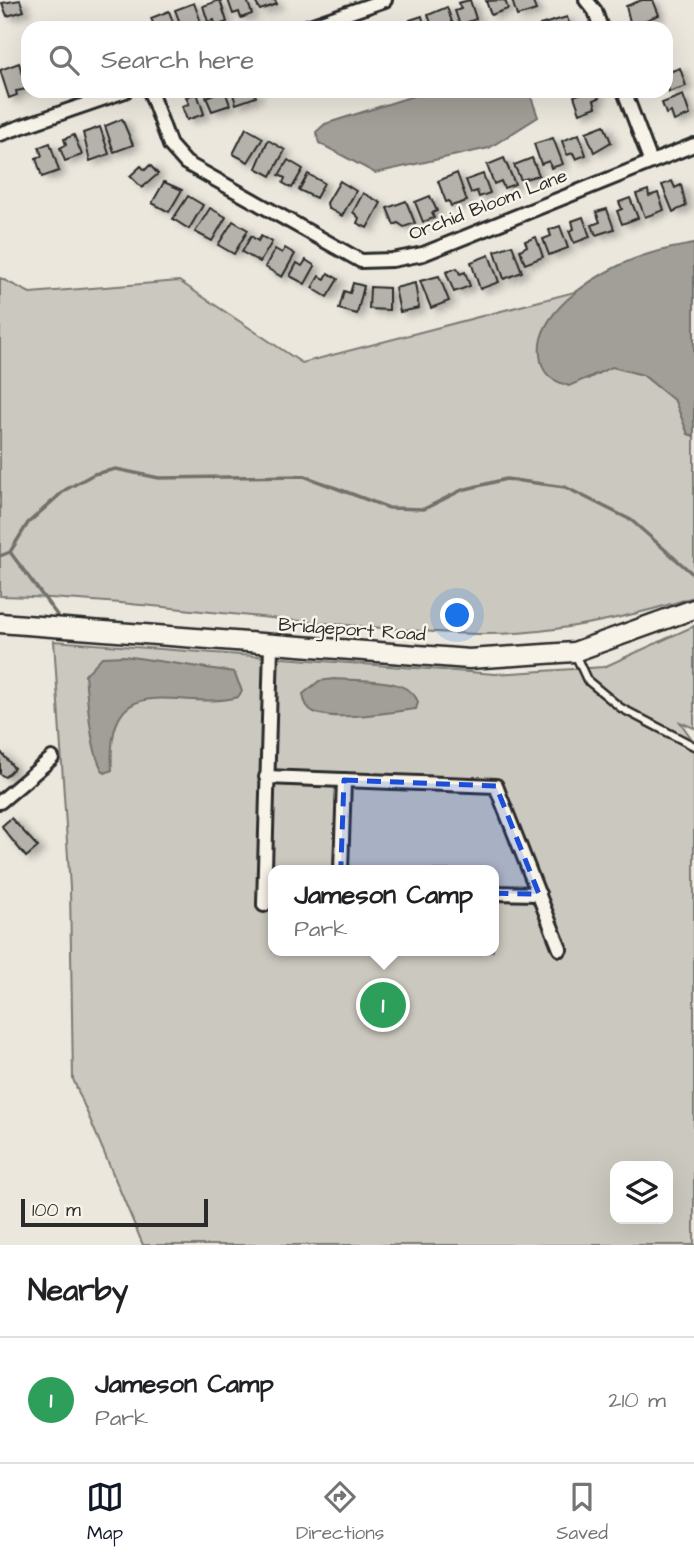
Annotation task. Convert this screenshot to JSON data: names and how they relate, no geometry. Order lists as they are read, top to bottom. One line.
{"streets":{"street":["Orchid Bloom Lane","Bridgeport Road"]},"scale_bar":"100 m","page":{"search":"Search here","popup":["Jameson Camp","Park"],"pins":"1","scale":"100 m","heading":"Nearby","list":[{"mark":"1","name":"Jameson Camp","note":"Park","value":"210 m"}],"nav":["Map","Directions","Saved"]}}
